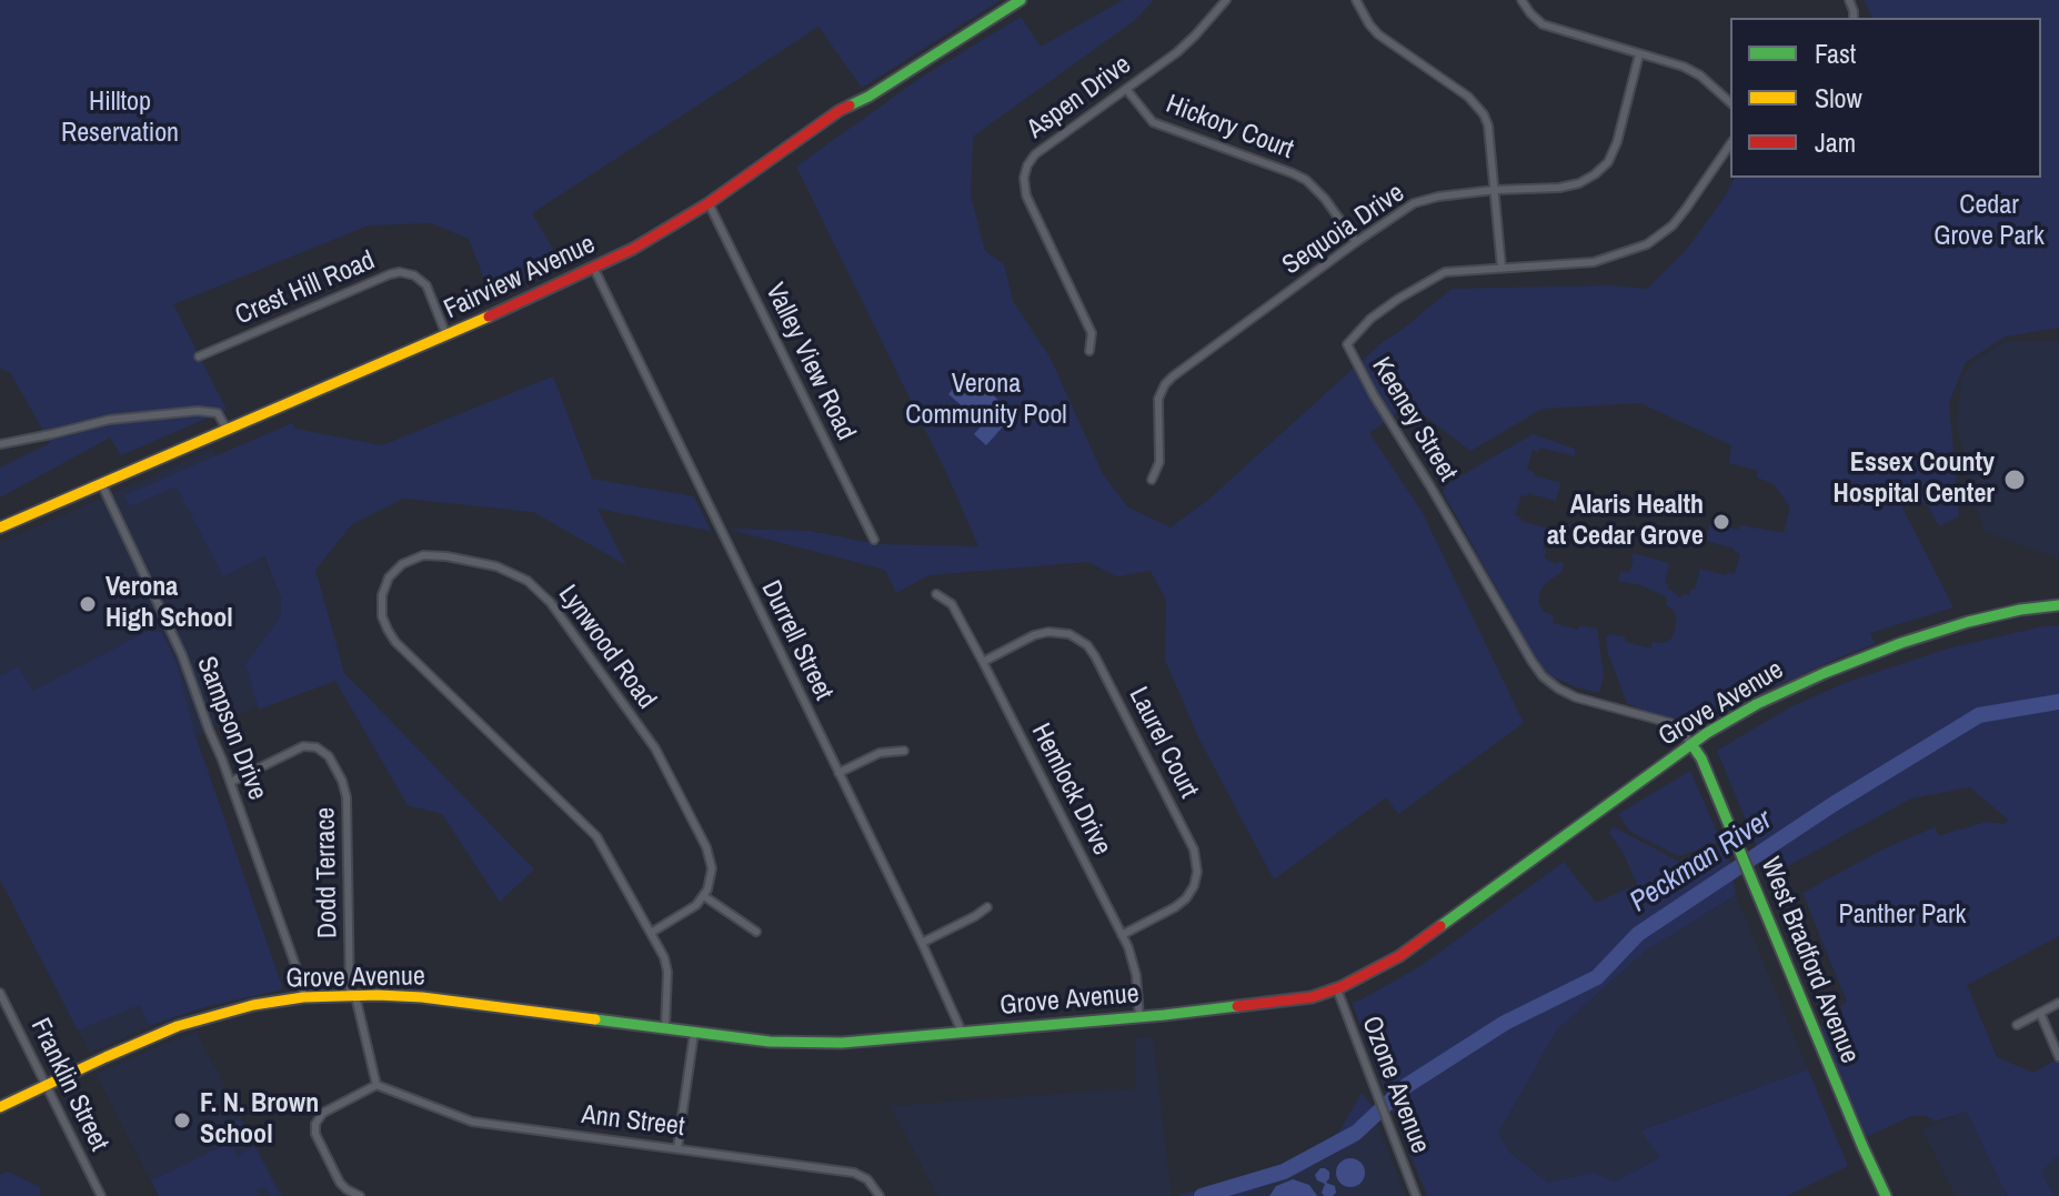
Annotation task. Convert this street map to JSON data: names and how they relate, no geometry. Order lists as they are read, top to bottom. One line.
{"streets":{"street":["Aspen Drive","Hickory Court","Sequoia Drive","Fairview Avenue","Crest Hill Road","Valley View Road","Keeney Street","Durrell Street","Lynwood Road","Grove Avenue","Sampson Drive","Laurel Court","Hemlock Drive","Dodd Terrace","West Bradford Avenue","Franklin Street","Ozone Avenue","Ann Street"]},"crossings":[["Aspen Drive","Hickory Court"],["Hickory Court","Sequoia Drive"],["Fairview Avenue","Crest Hill Road"],["Fairview Avenue","Valley View Road"],["Fairview Avenue","Durrell Street"],["Fairview Avenue","Sampson Drive"],["Keeney Street","Grove Avenue"],["Keeney Street","West Bradford Avenue"],["Durrell Street","Grove Avenue"],["Lynwood Road","Grove Avenue"],["Grove Avenue","Sampson Drive"],["Grove Avenue","Hemlock Drive"],["Grove Avenue","Dodd Terrace"],["Grove Avenue","West Bradford Avenue"],["Grove Avenue","Franklin Street"],["Grove Avenue","Ozone Avenue"],["Sampson Drive","Dodd Terrace"],["Laurel Court","Hemlock Drive"],["Dodd Terrace","Ann Street"]],"water":["Peckman River"],"parks":["Hilltop Reservation","Cedar Grove Park","Verona Community Pool","Panther Park"],"places":["Essex County Hospital Center","Alaris Health at Cedar Grove","Verona High School","F. N. Brown School"],"legend":["Fast","Slow","Jam"]}
